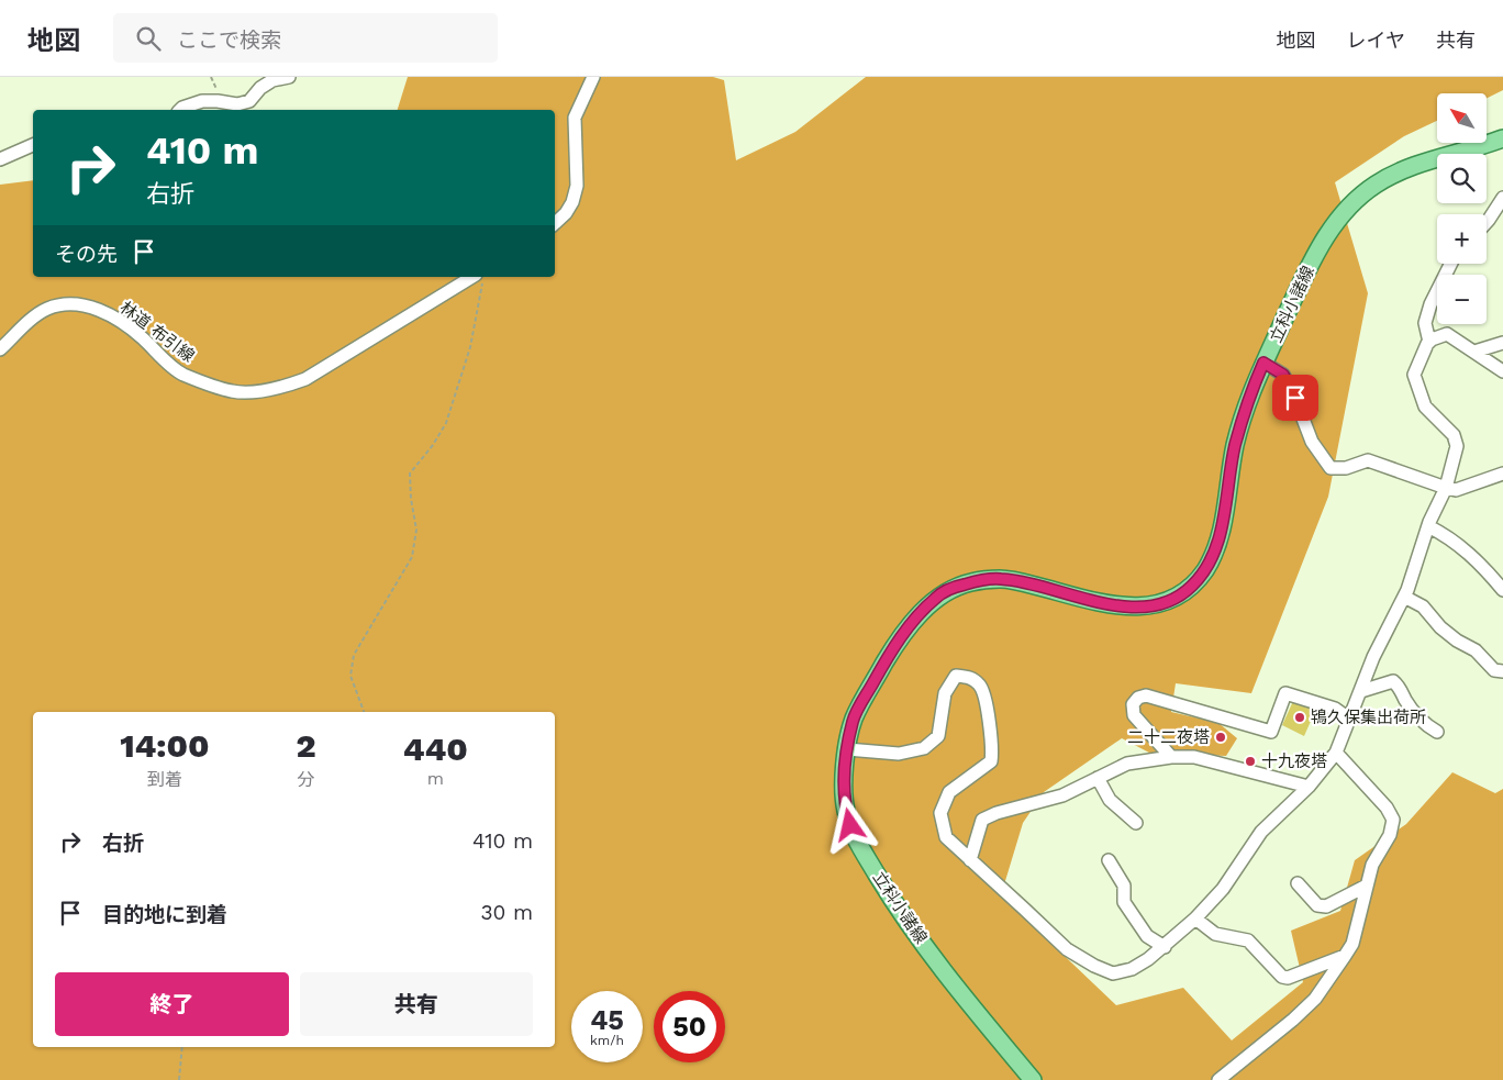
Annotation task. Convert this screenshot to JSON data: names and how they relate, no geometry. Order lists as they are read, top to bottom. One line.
{"streets":{"main road":["立科小諸線"],"street":["林道 布引線"]},"places":["鴇久保集出荷所","二十二夜塔","十九夜塔"],"north":"top left","page":{"header":"地図","search":"ここで検索","nav":["地図","レイヤ","共有"],"map_buttons":["+","−"],"turn":["410 m","右折"],"then":"その先","eta":["14:00","到着","2","分","440","m"],"list":[{"name":"右折","value":"410 m"},{"name":"目的地に到着","value":"30 m"}],"buttons":["終了","共有"],"speed":"45 km/h","limit":"50"}}
